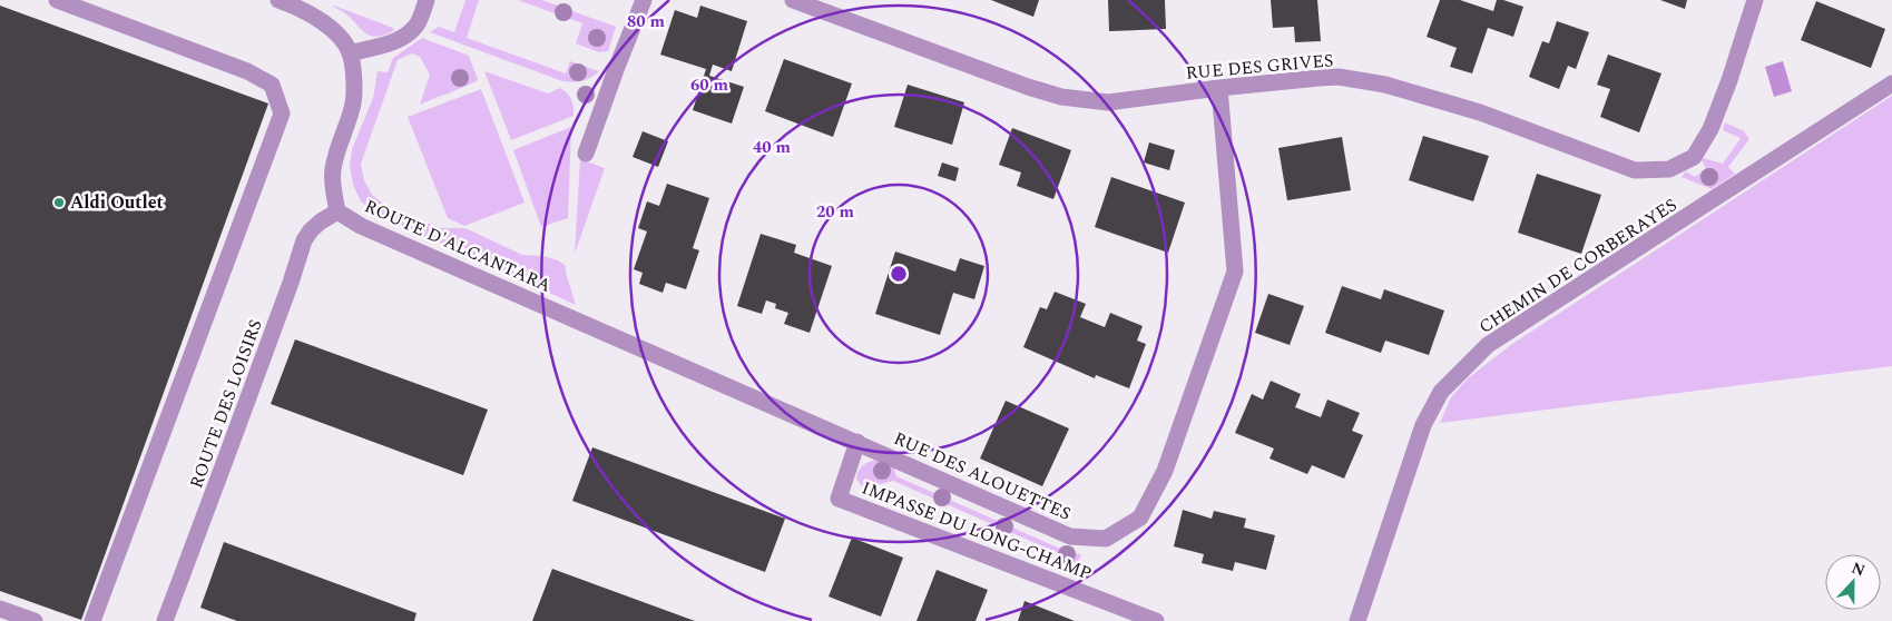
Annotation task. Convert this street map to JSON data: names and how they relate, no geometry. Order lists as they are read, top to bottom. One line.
{"streets":{"street":["RUE DES GRIVES","ROUTE D'ALCANTARA","CHEMIN DE CORBERAYES","ROUTE DES LOISIRS","RUE DES ALOUETTES","IMPASSE DU LONG-CHAMP"]},"crossings":[["RUE DES GRIVES","RUE DES ALOUETTES"],["ROUTE D'ALCANTARA","ROUTE DES LOISIRS"],["ROUTE D'ALCANTARA","RUE DES ALOUETTES"],["RUE DES ALOUETTES","IMPASSE DU LONG-CHAMP"]],"places":["Aldi Outlet"],"north":"top","rings":["80 m","60 m","40 m","20 m"]}
